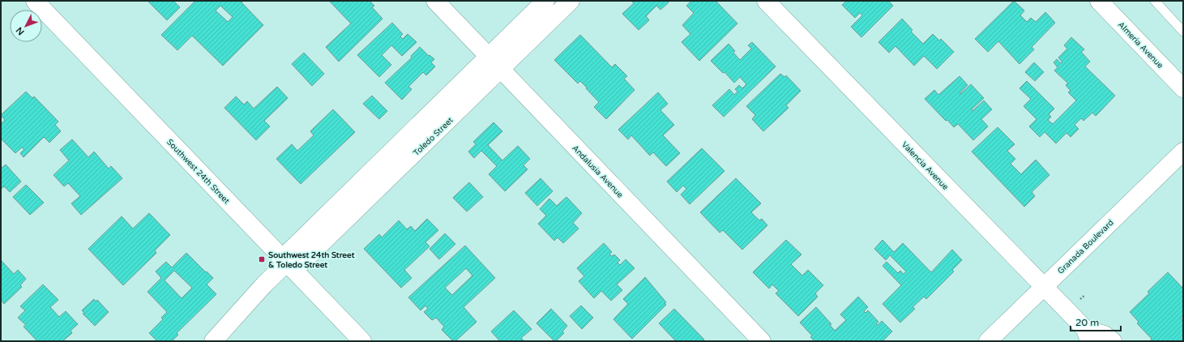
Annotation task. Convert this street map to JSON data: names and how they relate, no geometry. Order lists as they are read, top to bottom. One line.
{"streets":{"street":["Almeria Avenue","Toledo Street","Valencia Avenue","Southwest 24th Street","Andalusia Avenue","Granada Boulevard"]},"crossings":[["Toledo Street","Southwest 24th Street"],["Toledo Street","Andalusia Avenue"],["Valencia Avenue","Granada Boulevard"]],"places":{"transit":["Southwest 24th Street & Toledo Street"]},"scale_bar":"20 m","north":"bottom left"}
